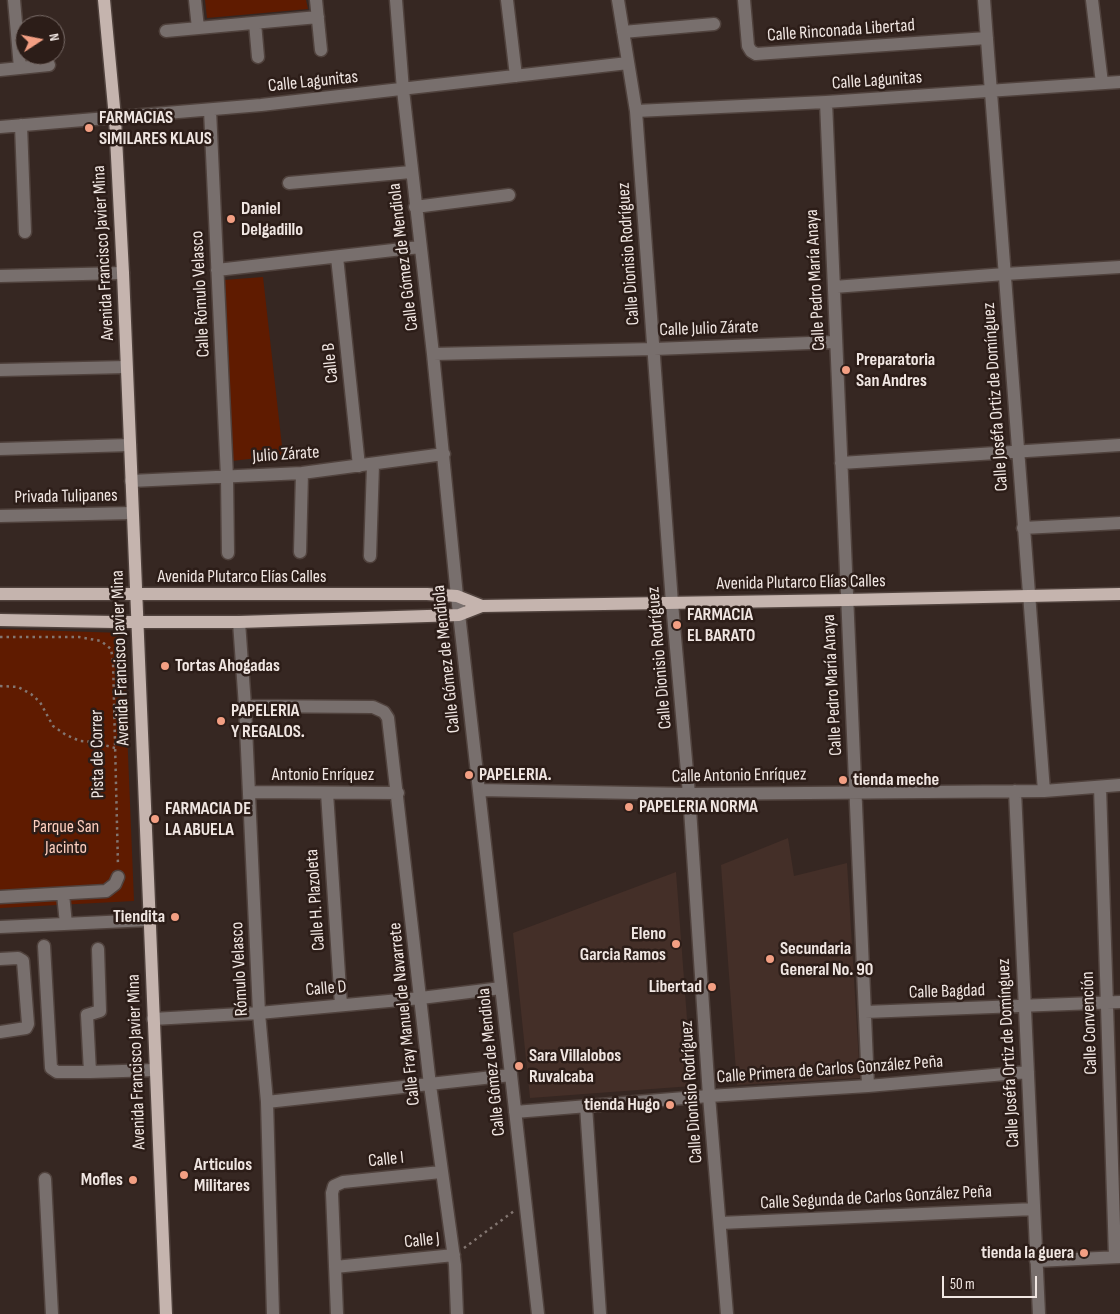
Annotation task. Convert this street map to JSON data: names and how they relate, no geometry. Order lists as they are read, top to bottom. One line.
{"streets":{"main road":["Avenida Francisco Javier Mina","Avenida Plutarco Elías Calles"],"street":["Calle Rinconada Libertad","Calle Lagunitas","Calle Dionisio Rodríguez","Calle Gómez de Mendiola","Calle Pedro María Anaya","Calle Rómulo Velasco","Calle Julio Zárate","Calle B","Calle Joséfa Ortiz de Domínguez","Julio Zárate","Privada Tulipanes","Antonio Enríquez","Calle Antonio Enríquez","Calle H. Plazoleta","Rómulo Velasco","Calle D","Calle Bagdad","Calle Fray Manuel de Navarrete","Calle Convención","Calle Primera de Carlos González Peña","Calle I","Calle Segunda de Carlos González Peña","Calle J"],"path":["Pista de Correr"]},"crossings":[["Calle Rinconada Libertad","Calle Joséfa Ortiz de Domínguez"],["Calle Lagunitas","Avenida Francisco Javier Mina"],["Calle Lagunitas","Calle Dionisio Rodríguez"],["Calle Lagunitas","Calle Gómez de Mendiola"],["Calle Lagunitas","Calle Pedro María Anaya"],["Calle Lagunitas","Calle Rómulo Velasco"],["Calle Lagunitas","Calle Joséfa Ortiz de Domínguez"],["Avenida Francisco Javier Mina","Julio Zárate"],["Avenida Francisco Javier Mina","Privada Tulipanes"],["Avenida Francisco Javier Mina","Avenida Plutarco Elías Calles"],["Avenida Francisco Javier Mina","Calle D"],["Calle Dionisio Rodríguez","Calle Julio Zárate"],["Calle Dionisio Rodríguez","Avenida Plutarco Elías Calles"],["Calle Dionisio Rodríguez","Calle Antonio Enríquez"],["Calle Dionisio Rodríguez","Calle Primera de Carlos González Peña"],["Calle Dionisio Rodríguez","Calle Segunda de Carlos González Peña"],["Calle Gómez de Mendiola","Calle Julio Zárate"],["Calle Gómez de Mendiola","Julio Zárate"],["Calle Gómez de Mendiola","Avenida Plutarco Elías Calles"],["Calle Gómez de Mendiola","Calle Antonio Enríquez"],["Calle Gómez de Mendiola","Calle D"],["Calle Gómez de Mendiola","Calle Primera de Carlos González Peña"],["Calle Gómez de Mendiola","Calle J"],["Calle Pedro María Anaya","Calle Julio Zárate"],["Calle Pedro María Anaya","Avenida Plutarco Elías Calles"],["Calle Pedro María Anaya","Calle Antonio Enríquez"],["Calle Pedro María Anaya","Calle Bagdad"],["Calle Pedro María Anaya","Calle Primera de Carlos González Peña"],["Calle Rómulo Velasco","Julio Zárate"],["Calle B","Julio Zárate"],["Calle Joséfa Ortiz de Domínguez","Avenida Plutarco Elías Calles"],["Calle Joséfa Ortiz de Domínguez","Calle Antonio Enríquez"],["Calle Joséfa Ortiz de Domínguez","Calle Bagdad"],["Calle Joséfa Ortiz de Domínguez","Calle Primera de Carlos González Peña"],["Calle Joséfa Ortiz de Domínguez","Calle Segunda de Carlos González Peña"],["Avenida Plutarco Elías Calles","Rómulo Velasco"],["Antonio Enríquez","Calle H. Plazoleta"],["Antonio Enríquez","Rómulo Velasco"],["Antonio Enríquez","Calle Fray Manuel de Navarrete"],["Calle Antonio Enríquez","Calle Convención"],["Calle H. Plazoleta","Calle D"],["Rómulo Velasco","Calle D"],["Rómulo Velasco","Calle Fray Manuel de Navarrete"],["Calle D","Calle Fray Manuel de Navarrete"],["Calle Bagdad","Calle Convención"],["Calle Fray Manuel de Navarrete","Calle I"],["Calle Fray Manuel de Navarrete","Calle J"],["Calle I","Calle J"]],"parks":["Parque San Jacinto"],"places":["FARMACIAS SIMILARES KLAUS","Daniel Delgadillo","Preparatoria San Andres","FARMACIA EL BARATO","Tortas Ahogadas","PAPELERIA Y REGALOS.","PAPELERIA.","tienda meche","PAPELERIA NORMA","FARMACIA DE LA ABUELA","Tiendita","Eleno Garcia Ramos","Secundaria General No. 90","Libertad","Sara Villalobos Ruvalcaba","tienda Hugo","Articulos Militares","Mofles","tienda la guera"],"scale_bar":"50 m","north":"right"}
